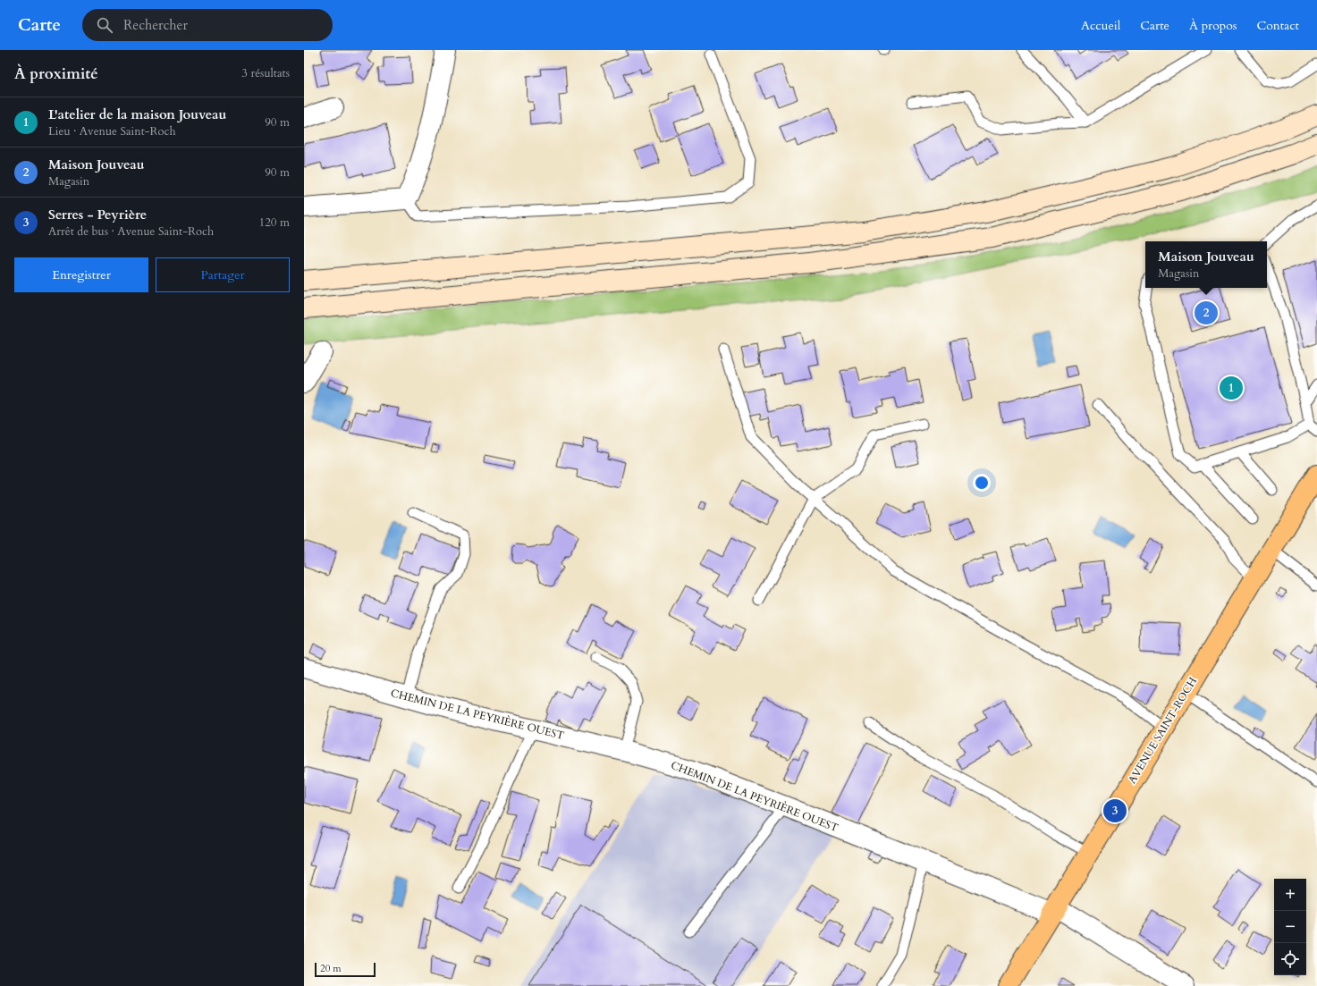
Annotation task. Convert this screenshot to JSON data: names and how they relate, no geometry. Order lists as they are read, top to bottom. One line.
{"streets":{"main road":["AVENUE SAINT-ROCH"],"street":["CHEMIN DE LA PEYRIÈRE OUEST"]},"crossings":[["CHEMIN DE LA PEYRIÈRE OUEST","AVENUE SAINT-ROCH"]],"scale_bar":"20 m","page":{"header":"Carte","search":"Rechercher","nav":["Accueil","Carte","À propos","Contact"],"heading":["À proximité","3 résultats"],"list":[{"mark":"1","name":"L'atelier de la maison Jouveau","note":"Lieu · Avenue Saint-Roch","value":"90 m"},{"mark":"2","name":"Maison Jouveau","note":"Magasin","value":"90 m"},{"mark":"3","name":"Serres - Peyrière","note":"Arrêt de bus · Avenue Saint-Roch","value":"120 m"}],"popup":["Maison Jouveau","Magasin"],"buttons":["Enregistrer","Partager"],"pins":["2","1","3"],"map_buttons":["+","−"],"scale":"20 m"}}
